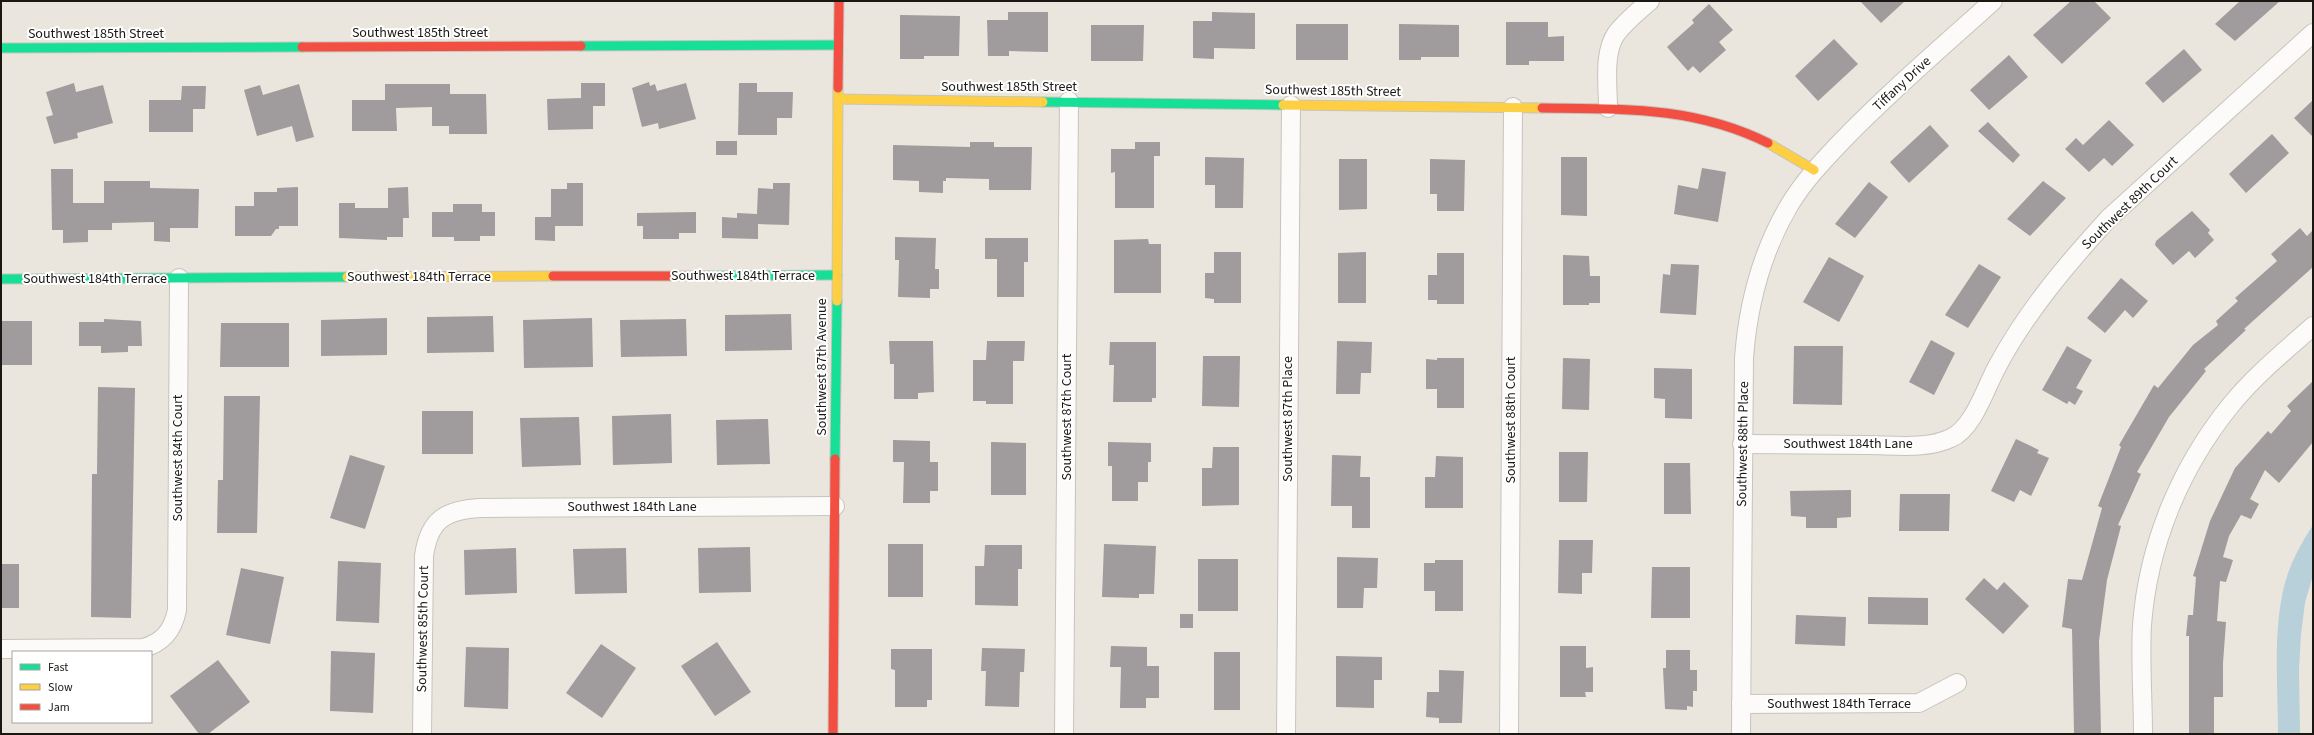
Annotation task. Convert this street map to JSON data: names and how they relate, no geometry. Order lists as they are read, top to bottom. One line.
{"streets":{"street":["Southwest 185th Street","Tiffany Drive","Southwest 89th Court","Southwest 184th Terrace","Southwest 87th Avenue","Southwest 87th Court","Southwest 87th Place","Southwest 88th Court","Southwest 88th Place","Southwest 184th Lane","Southwest 84th Court","Southwest 85th Court"]},"crossings":[["Southwest 185th Street","Tiffany Drive"],["Southwest 185th Street","Southwest 87th Avenue"],["Southwest 185th Street","Southwest 87th Court"],["Southwest 185th Street","Southwest 87th Place"],["Southwest 185th Street","Southwest 88th Court"],["Southwest 185th Street","Southwest 88th Place"],["Tiffany Drive","Southwest 88th Place"],["Southwest 89th Court","Southwest 184th Lane"],["Southwest 184th Terrace","Southwest 87th Avenue"],["Southwest 184th Terrace","Southwest 88th Place"],["Southwest 184th Terrace","Southwest 84th Court"],["Southwest 87th Avenue","Southwest 184th Lane"],["Southwest 88th Place","Southwest 184th Lane"],["Southwest 184th Lane","Southwest 85th Court"]],"legend":["Fast","Slow","Jam"]}
